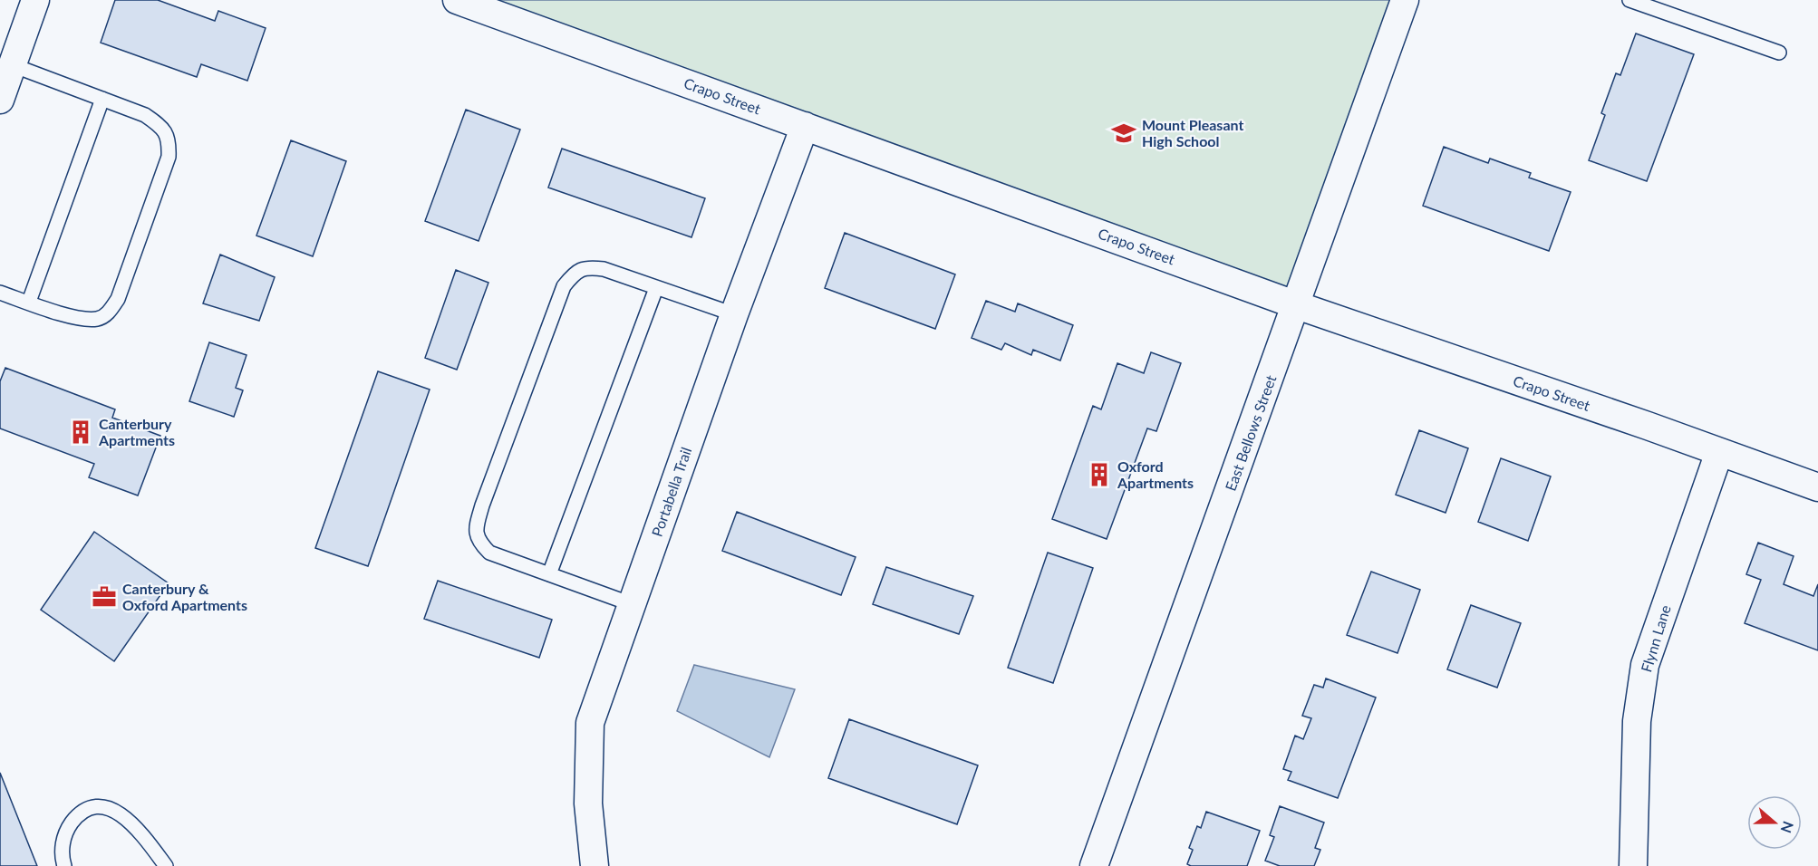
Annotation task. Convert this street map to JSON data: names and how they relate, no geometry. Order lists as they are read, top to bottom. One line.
{"streets":{"street":["Crapo Street","East Bellows Street","Portabella Trail","Flynn Lane"]},"crossings":[["Crapo Street","East Bellows Street"],["Crapo Street","Portabella Trail"],["Crapo Street","Flynn Lane"]],"places":{"school or university":["Mount Pleasant High School"],"building":["Canterbury Apartments","Oxford Apartments"],"office":["Canterbury & Oxford Apartments"]},"north":"right"}
